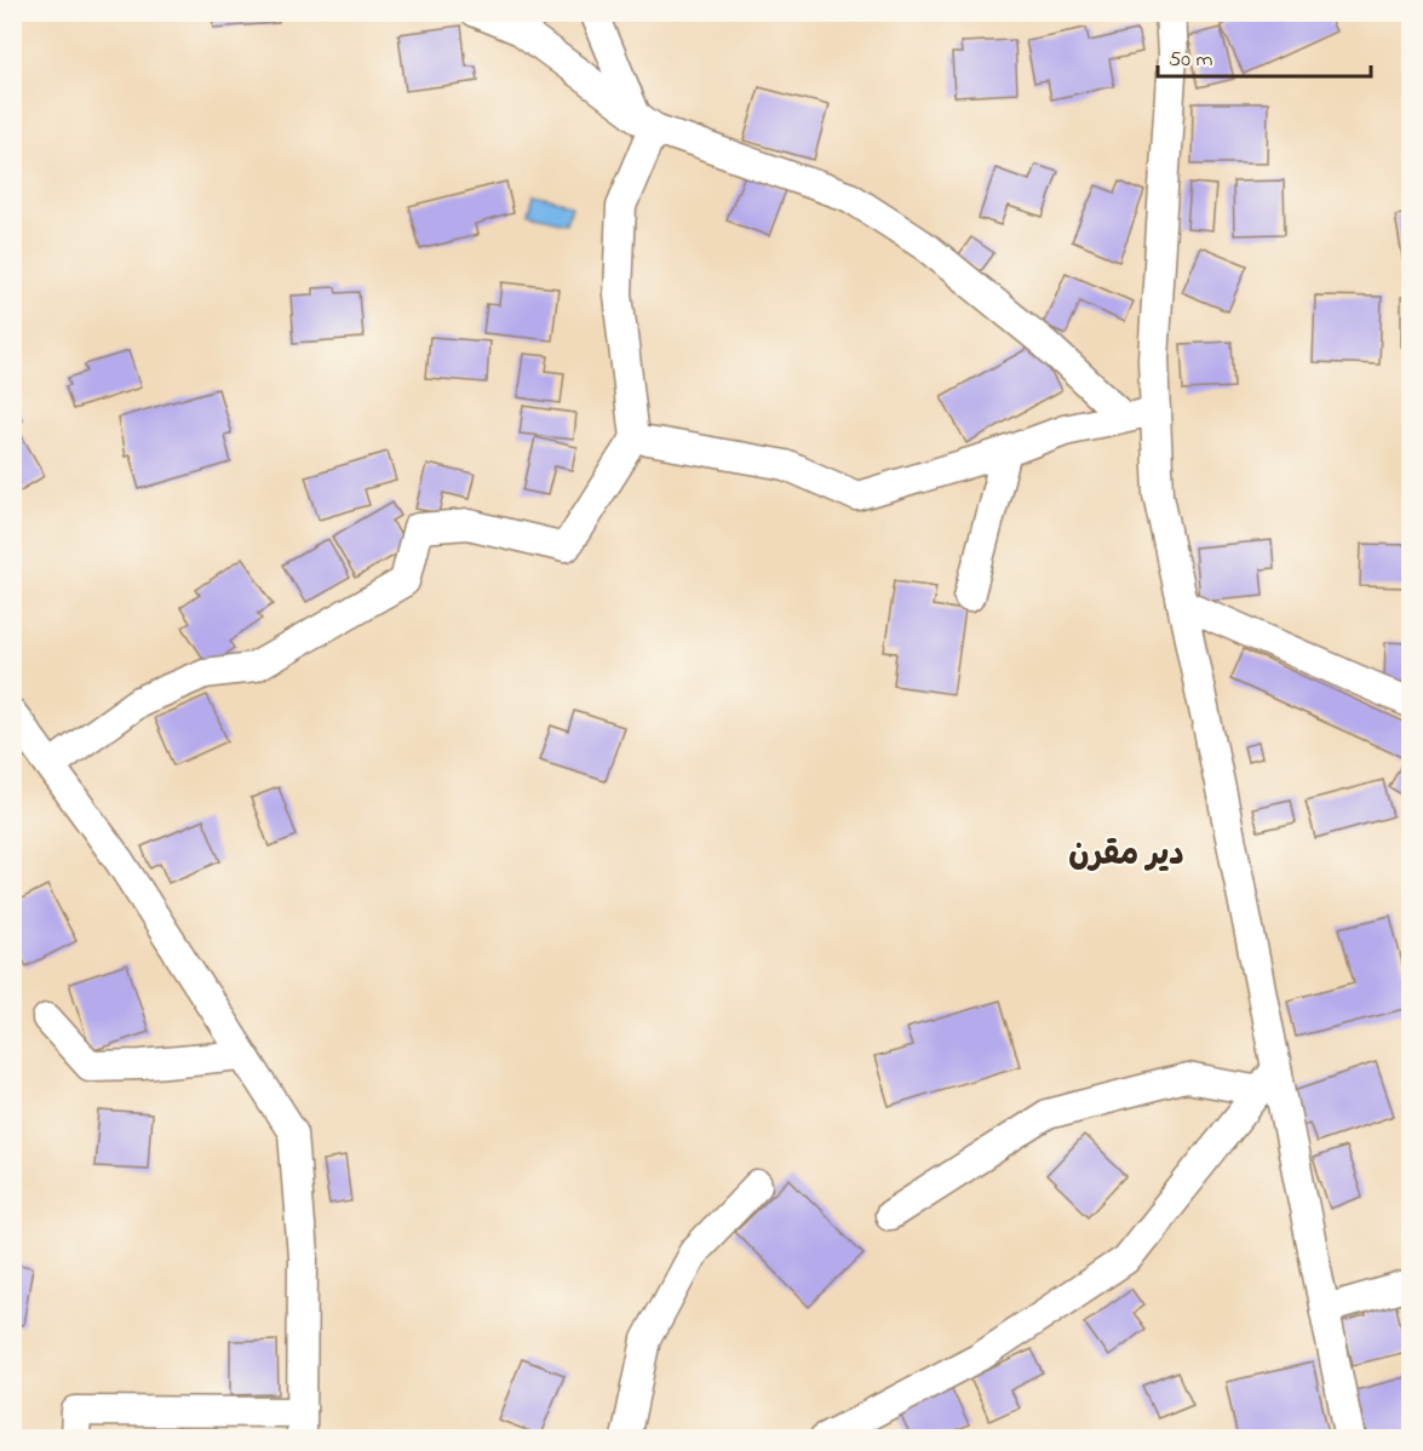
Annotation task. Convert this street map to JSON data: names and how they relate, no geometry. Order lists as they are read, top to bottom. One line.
{"districts":["دير مقرن"],"scale_bar":"50 m"}
